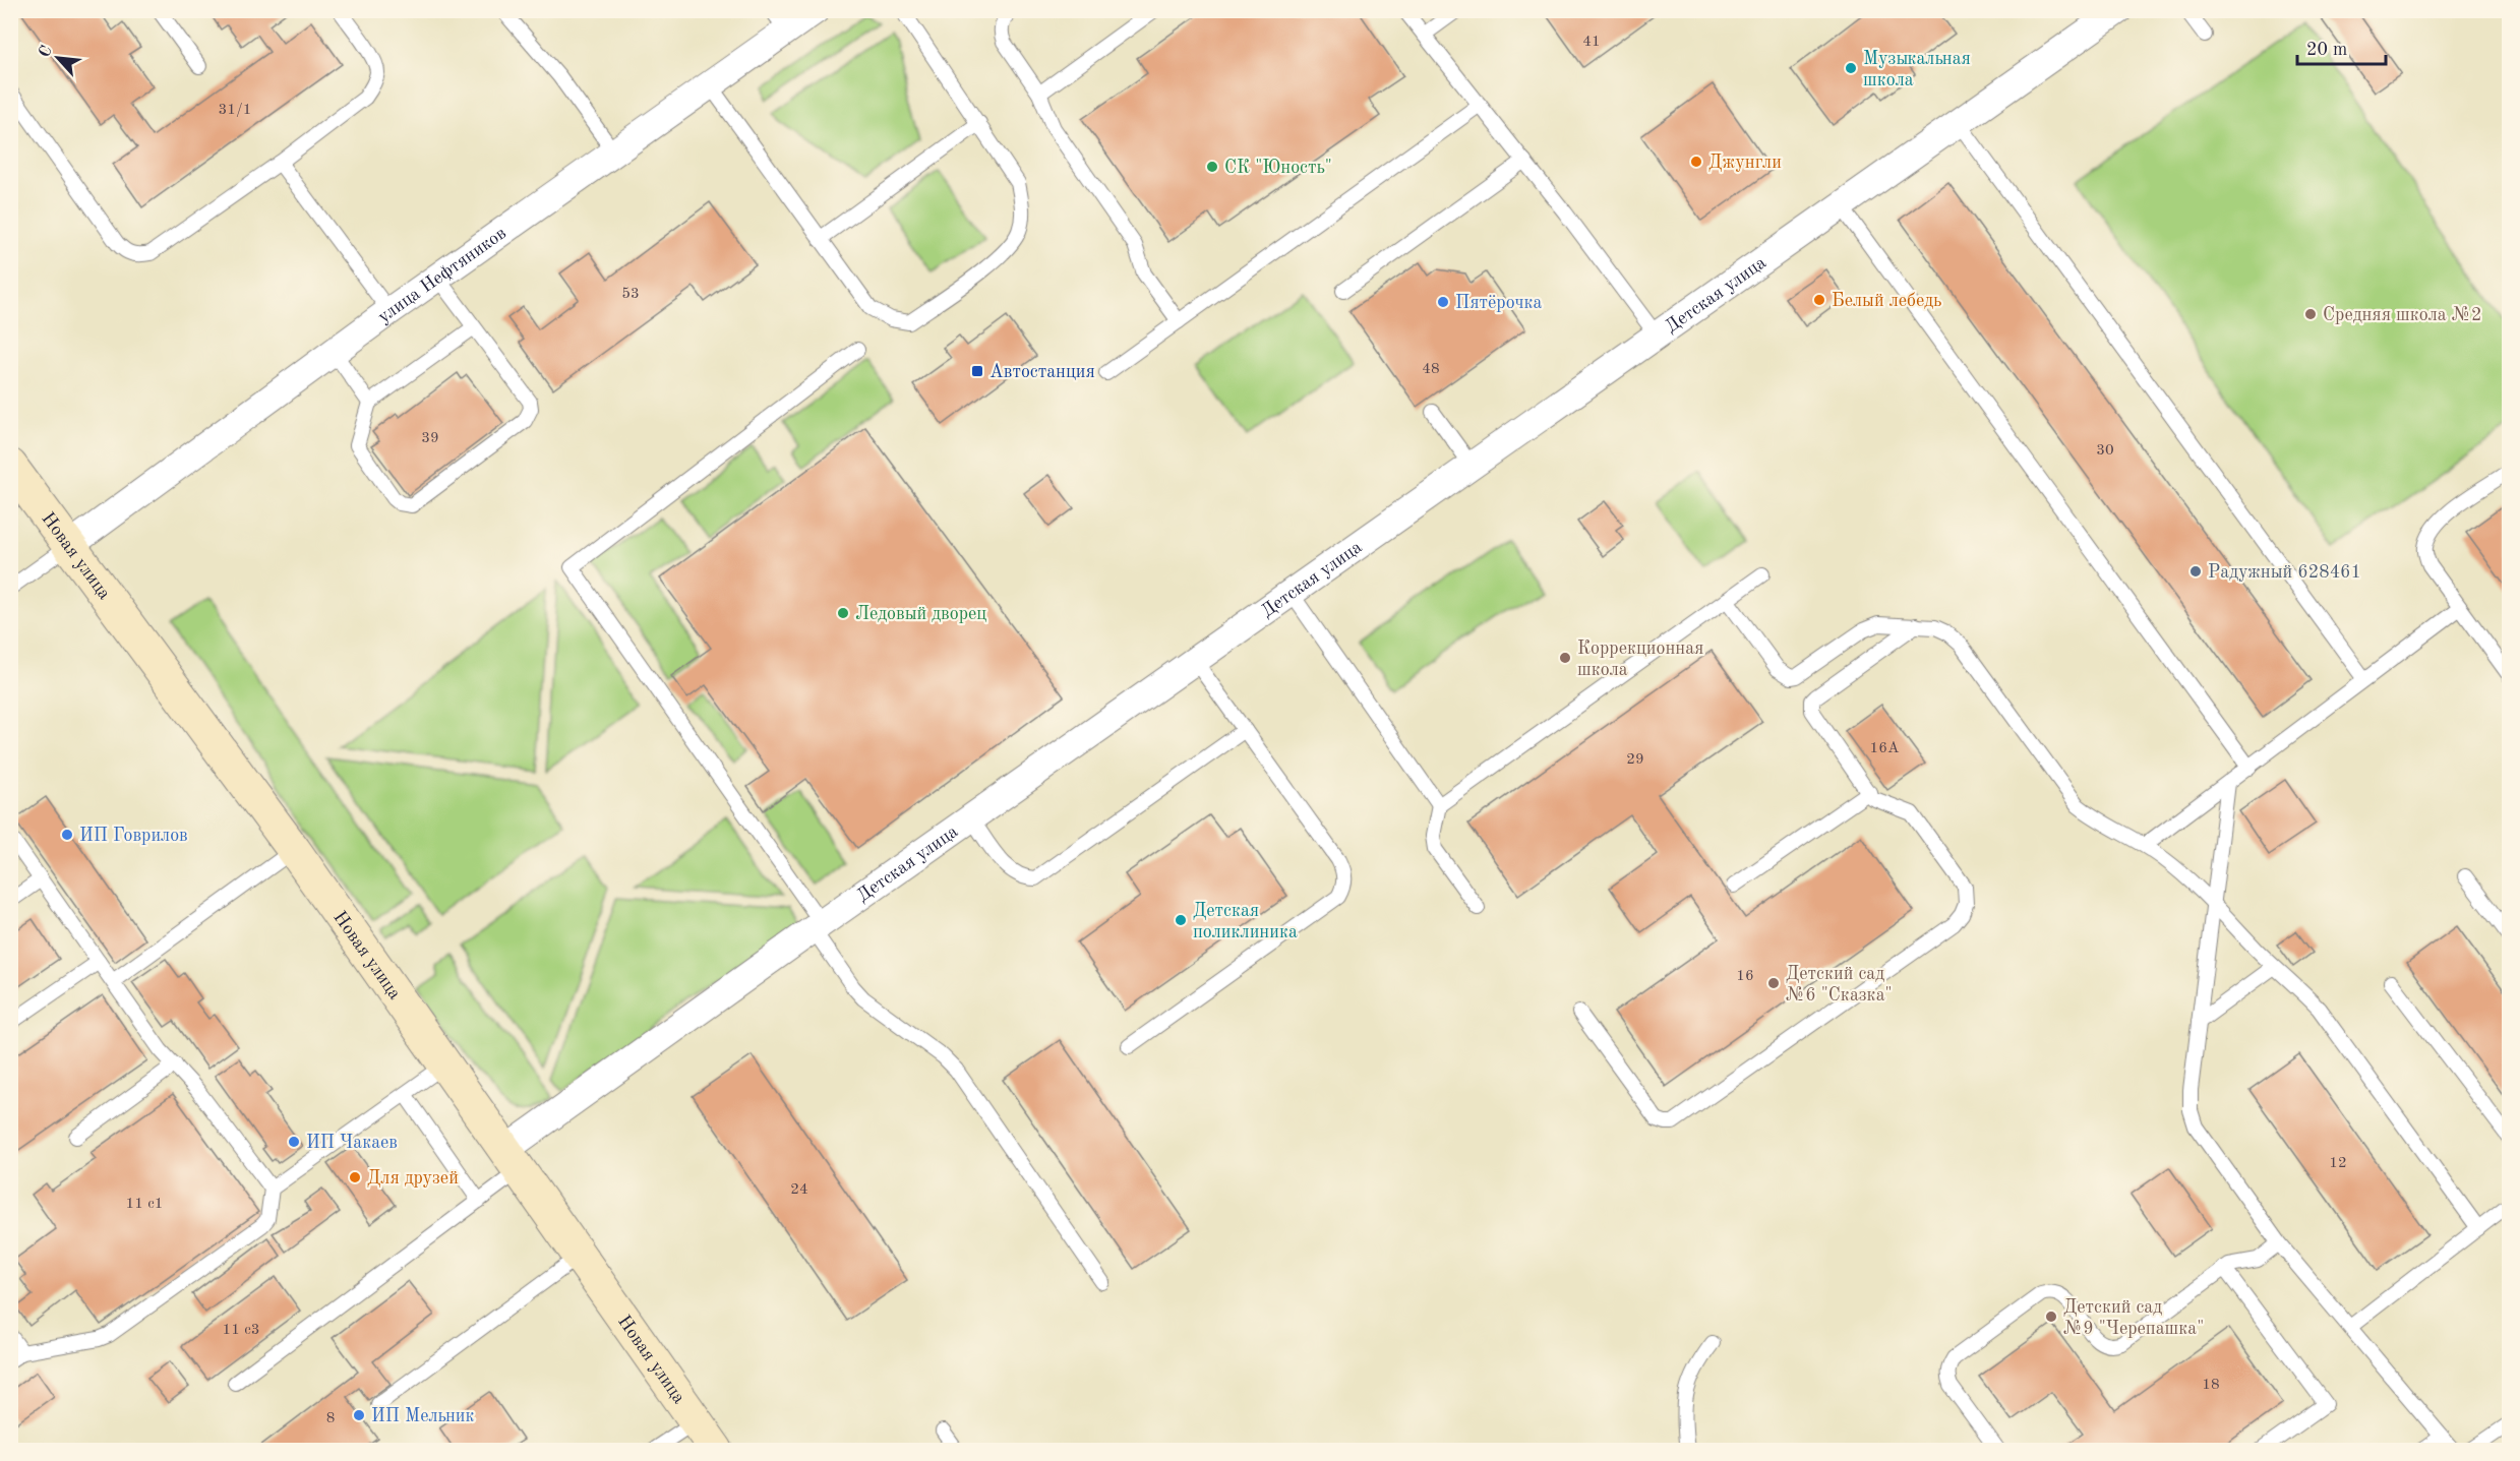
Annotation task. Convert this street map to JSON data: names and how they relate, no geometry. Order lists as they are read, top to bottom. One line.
{"streets":{"street":["улица Нефтяников","Детская улица","Новая улица"]},"crossings":[["улица Нефтяников","Новая улица"],["Детская улица","Новая улица"]],"places":{"other":["Музыкальная школа","Джунгли","СК \"Юность\"","Белый лебедь","Пятёрочка","Средняя школа №2","Радужный 628461","Ледовый дворец","Коррекционная школа","ИП Говрилов","Детская поликлиника","Детский сад №6 \"Сказка\"","ИП Чакаев","Для друзей","Детский сад №9 \"Черепашка\"","ИП Мельник"],"transit":["Автостанция"]},"house_numbers":["41","31/1","53","48","39","30","16А","29","16","12","24","11 с1","11 с3","18","8"],"scale_bar":"20 m","north":"top left"}
